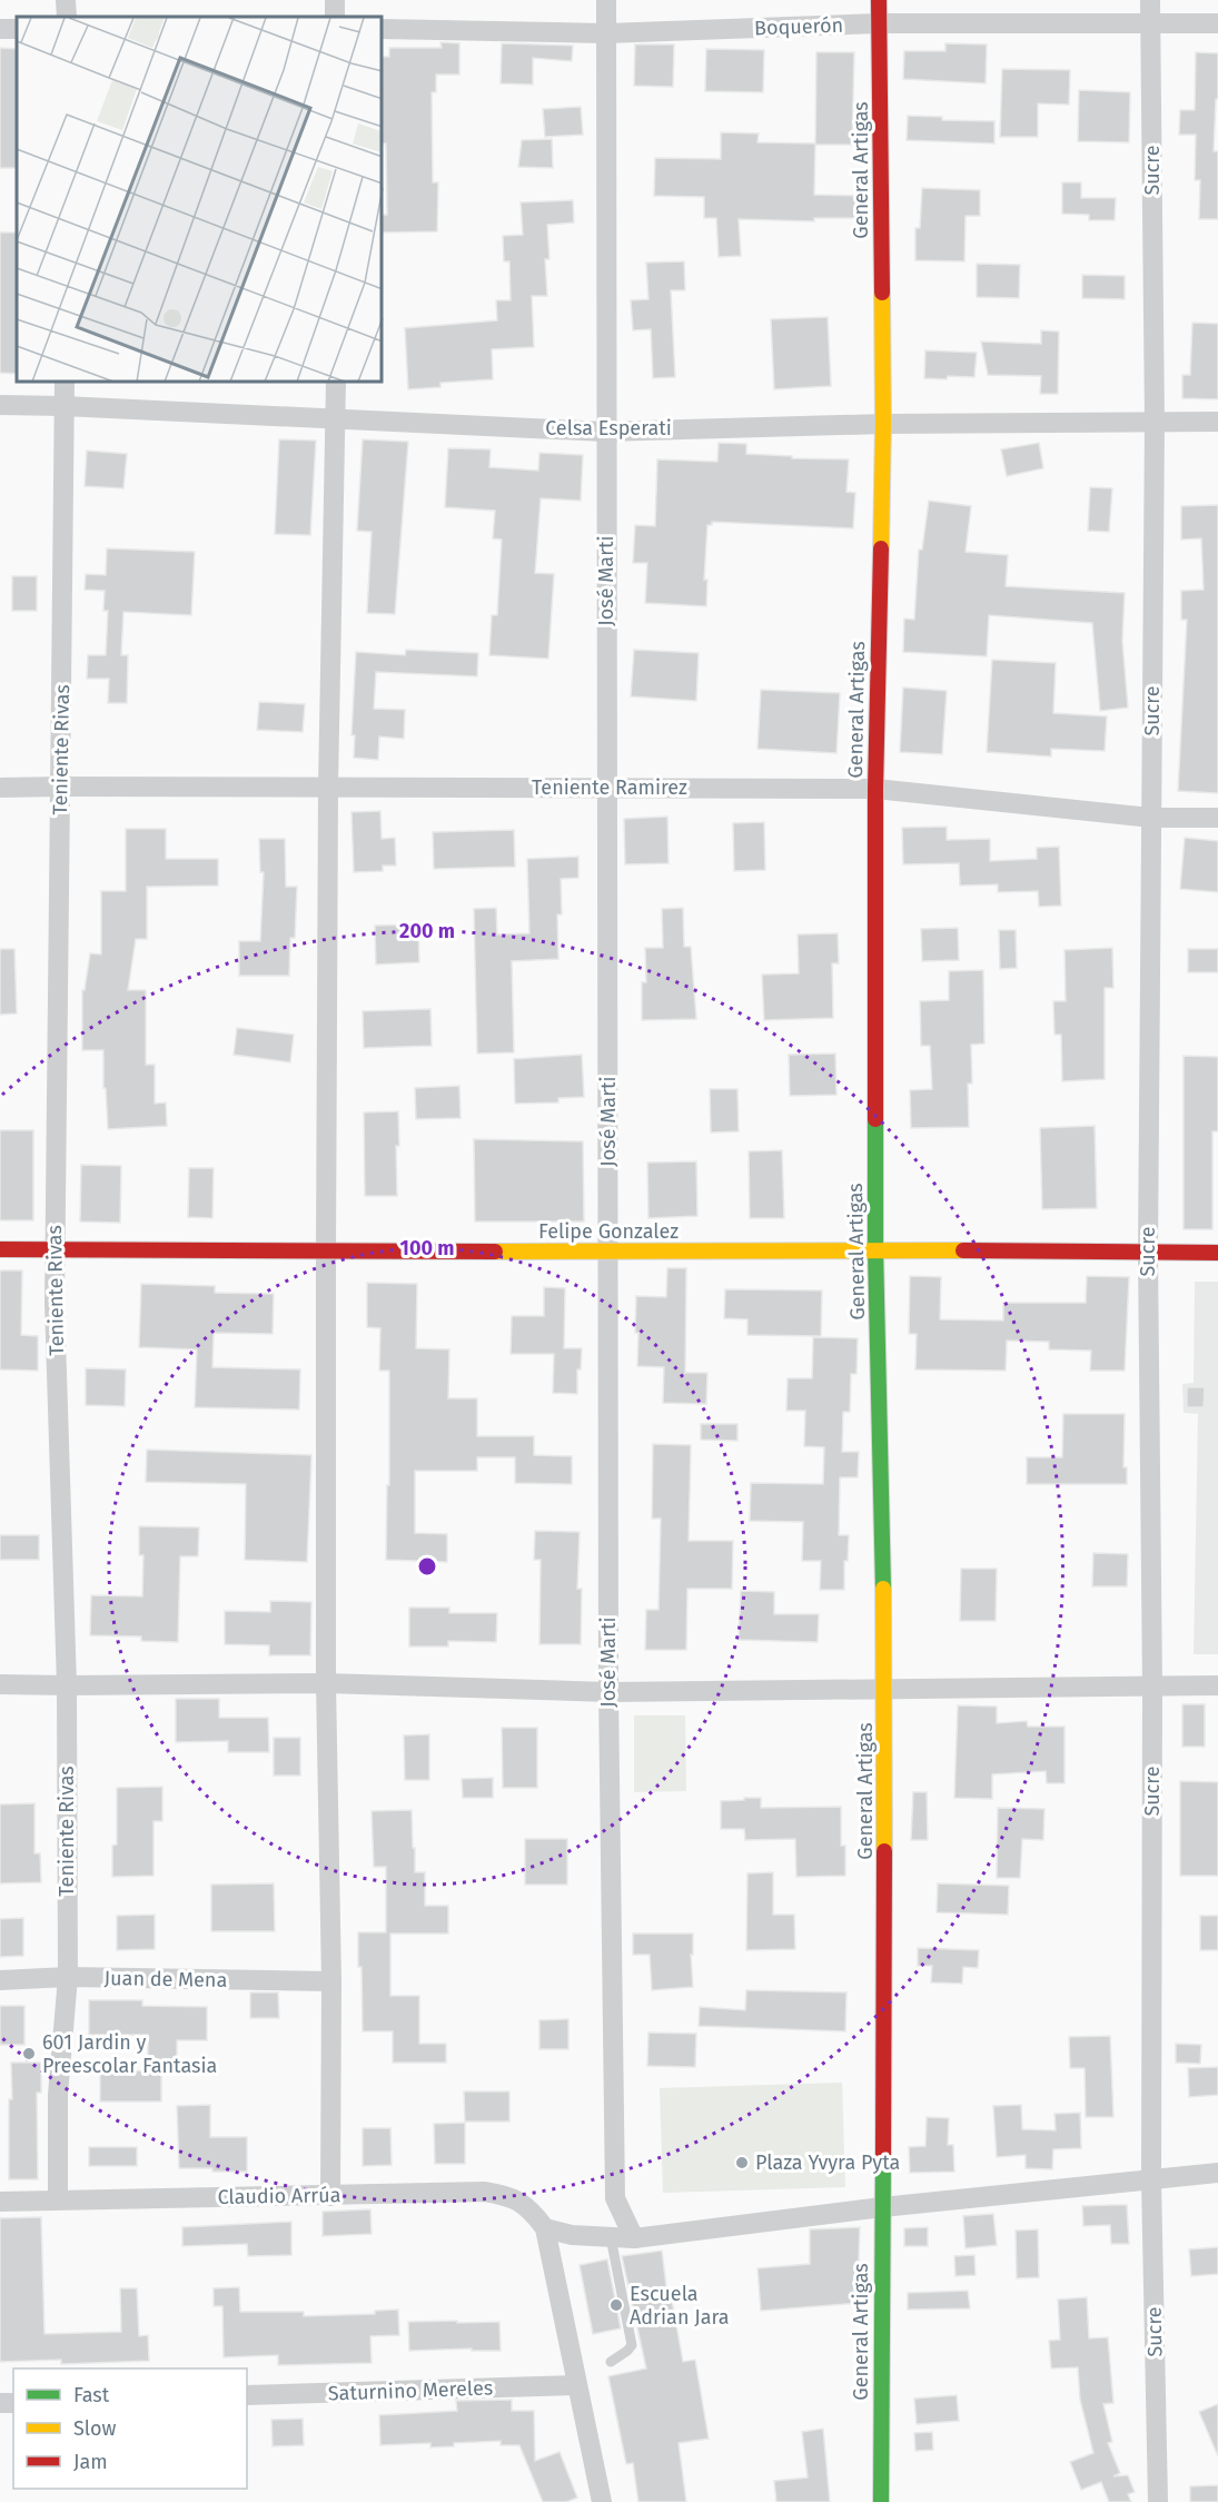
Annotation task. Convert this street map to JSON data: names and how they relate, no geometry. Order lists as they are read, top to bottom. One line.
{"streets":{"street":["Boquerón","General Artigas","Sucre","Celsa Esperati","José Marti","Teniente Rivas","Teniente Ramirez","Felipe Gonzalez","Juan de Mena","Claudio Arrúa","Saturnino Mereles"]},"crossings":[["Boquerón","General Artigas"],["Boquerón","Sucre"],["Boquerón","José Marti"],["General Artigas","Celsa Esperati"],["General Artigas","Teniente Ramirez"],["General Artigas","Felipe Gonzalez"],["Sucre","Celsa Esperati"],["Sucre","Teniente Ramirez"],["Sucre","Felipe Gonzalez"],["Celsa Esperati","José Marti"],["Celsa Esperati","Teniente Rivas"],["José Marti","Teniente Ramirez"],["José Marti","Felipe Gonzalez"],["Teniente Rivas","Teniente Ramirez"],["Teniente Rivas","Felipe Gonzalez"],["Teniente Rivas","Juan de Mena"],["Teniente Rivas","Claudio Arrúa"]],"places":["601 Jardin y Preescolar Fantasia","Plaza Yvyra Pyta","Escuela Adrian Jara"],"legend":["Fast","Slow","Jam"],"rings":["200 m","100 m"]}
